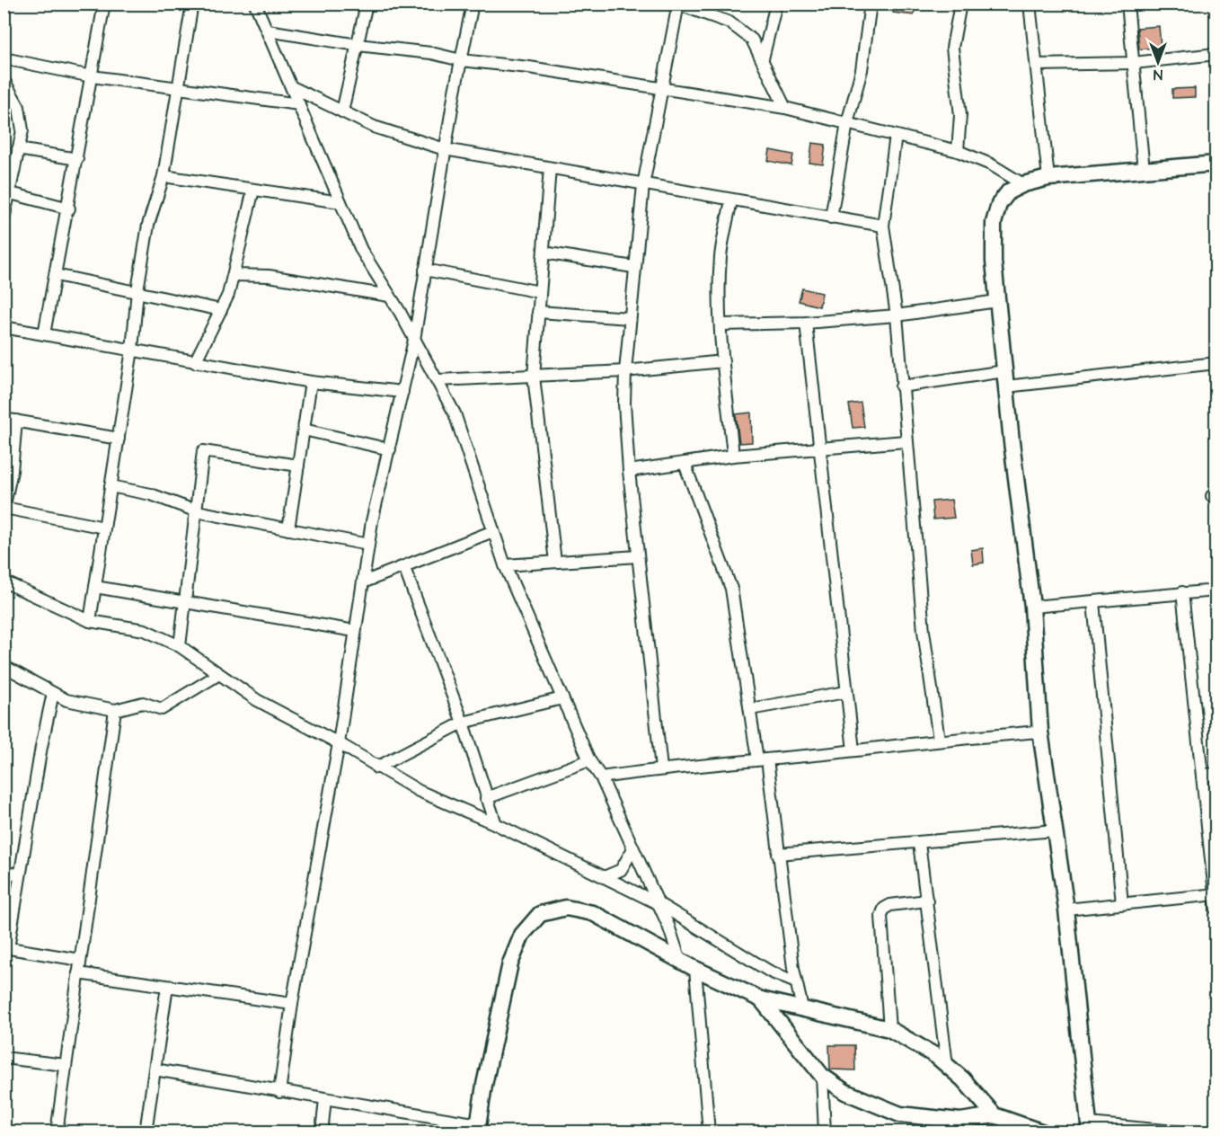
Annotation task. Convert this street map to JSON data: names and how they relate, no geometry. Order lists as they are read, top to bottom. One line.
{"north":"bottom"}
